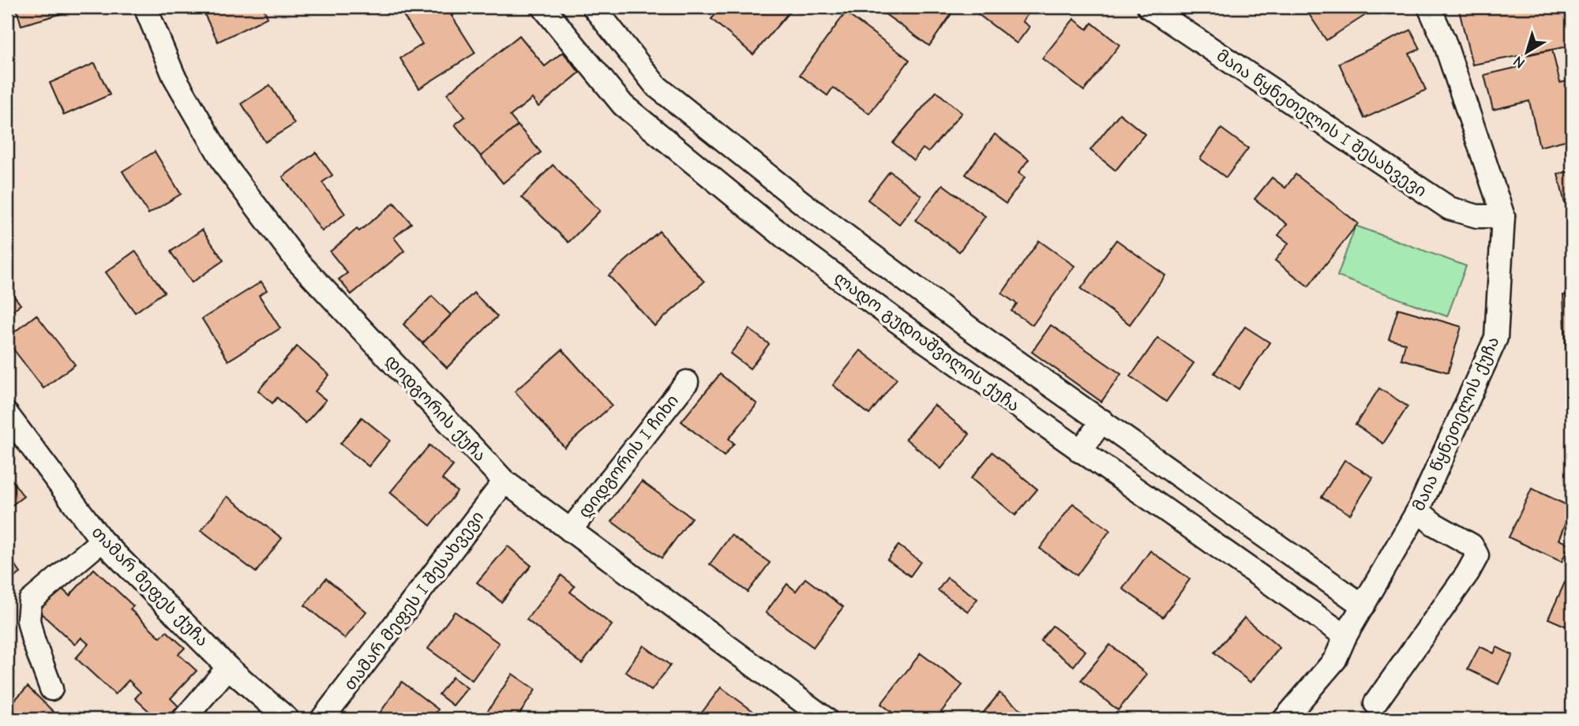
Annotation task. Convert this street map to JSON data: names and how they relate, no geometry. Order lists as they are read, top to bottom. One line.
{"streets":{"street":["მაია წყნეთელის I შესახვევი","ლადო გუდიაშვილის ქუჩა","დიდგორის ქუჩა","მაია წყნეთელის ქუჩა","დიდგორის I ჩიხი","თამარ მეფეს ქუჩა","თამარ მეფეს I შესახვევი"]},"crossings":[["მაია წყნეთელის I შესახვევი","მაია წყნეთელის ქუჩა"],["ლადო გუდიაშვილის ქუჩა","მაია წყნეთელის ქუჩა"],["დიდგორის ქუჩა","დიდგორის I ჩიხი"],["დიდგორის ქუჩა","თამარ მეფეს I შესახვევი"]],"north":"bottom left"}
